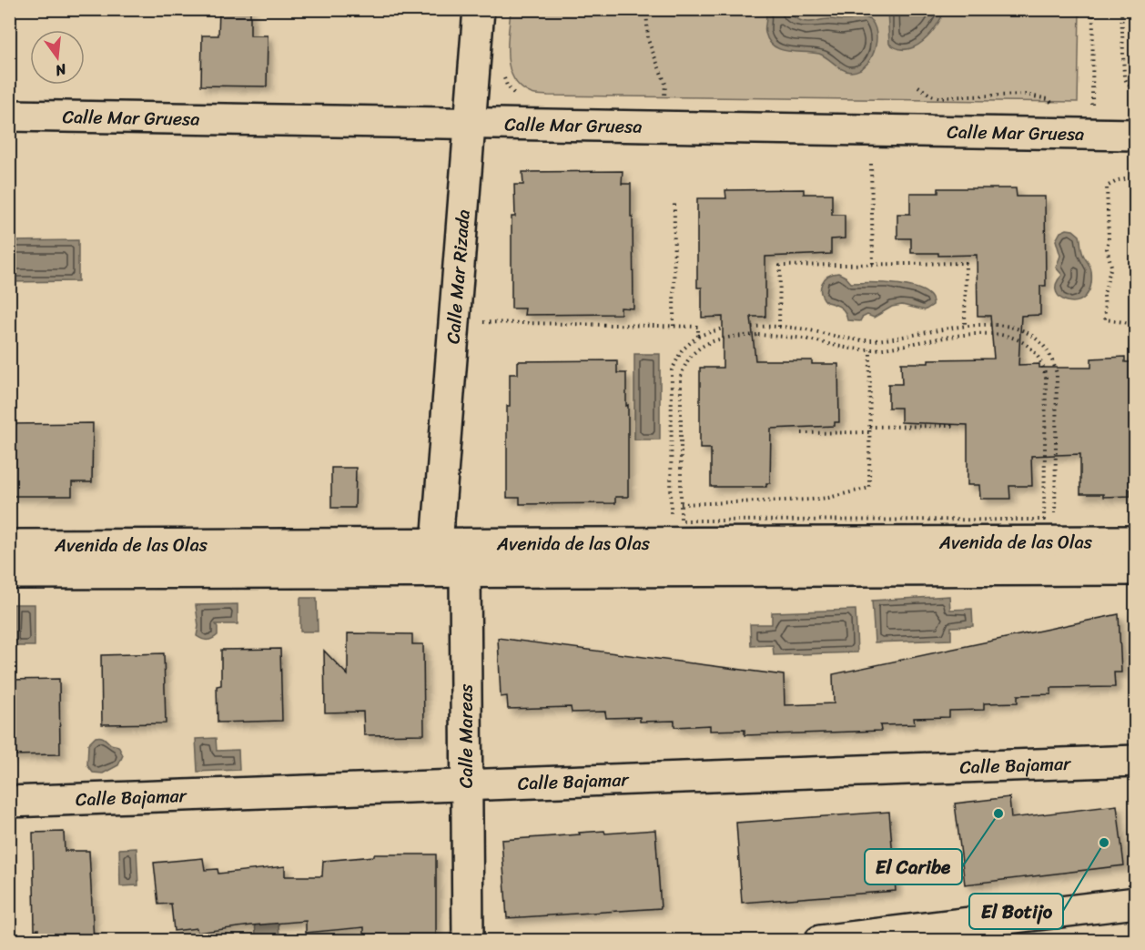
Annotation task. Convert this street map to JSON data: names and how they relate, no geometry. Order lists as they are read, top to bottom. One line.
{"streets":{"street":["Calle Mar Gruesa","Calle Mar Rizada","Avenida de las Olas","Calle Mareas","Calle Bajamar"]},"crossings":[["Calle Mar Gruesa","Calle Mar Rizada"],["Calle Mar Rizada","Avenida de las Olas"],["Avenida de las Olas","Calle Mareas"],["Calle Mareas","Calle Bajamar"]],"places":["El Caribe","El Botijo"],"north":"bottom"}
